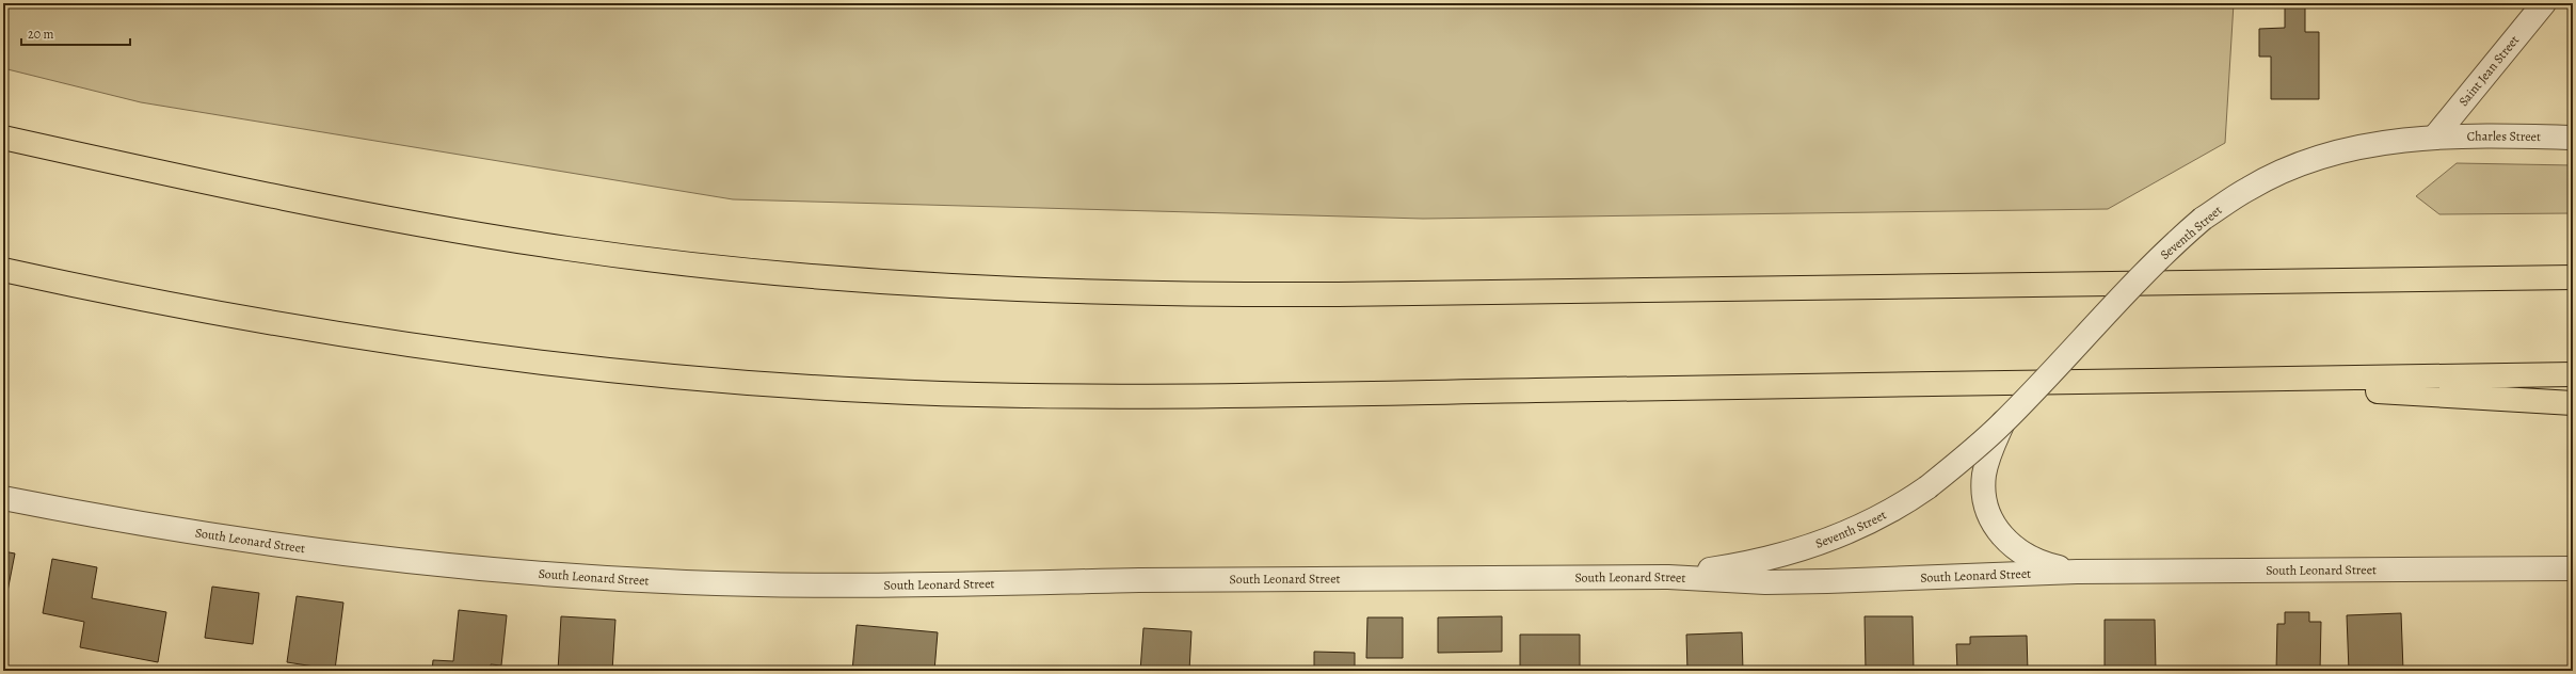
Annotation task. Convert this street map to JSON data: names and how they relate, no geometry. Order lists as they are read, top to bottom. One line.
{"streets":{"street":["Saint Jean Street","Charles Street","Seventh Street","South Leonard Street"]},"crossings":[["Saint Jean Street","Charles Street"],["Saint Jean Street","Seventh Street"],["Charles Street","Seventh Street"],["Seventh Street","South Leonard Street"]],"scale_bar":"20 m"}
